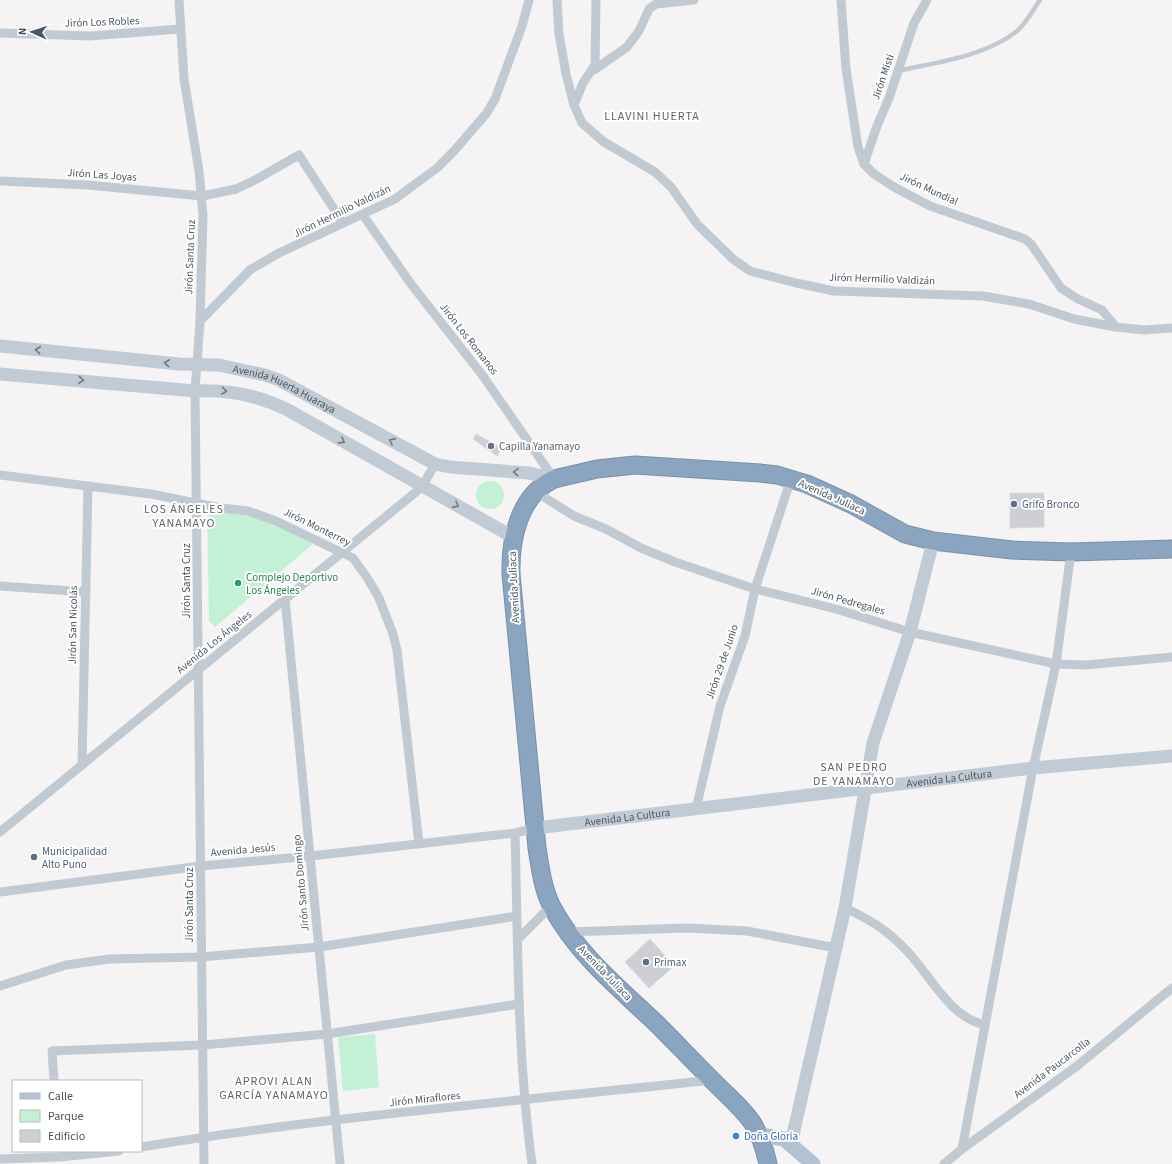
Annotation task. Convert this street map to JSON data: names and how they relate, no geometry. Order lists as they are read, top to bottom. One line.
{"streets":{"highway":["Avenida Juliaca"],"street":["Jirón Los Robles","Jirón Misti","Jirón Las Joyas","Jirón Mundial","Jirón Hermilio Valdizán","Jirón Santa Cruz","Jirón Los Romanos","Avenida Huerta Huaraya","Jirón Monterrey","Jirón Pedregales","Jirón San Nicolás","Avenida Los Ángeles","Jirón 29 de Junio","Avenida La Cultura","Avenida Jesús","Jirón Santo Domingo","Avenida Paucarcolla","Jirón Miraflores"]},"crossings":[["Jirón Los Robles","Jirón Santa Cruz"],["Jirón Misti","Jirón Mundial"],["Jirón Las Joyas","Jirón Hermilio Valdizán"],["Jirón Las Joyas","Jirón Santa Cruz"],["Jirón Mundial","Jirón Hermilio Valdizán"],["Jirón Hermilio Valdizán","Jirón Santa Cruz"],["Jirón Hermilio Valdizán","Jirón Los Romanos"],["Jirón Santa Cruz","Avenida Huerta Huaraya"],["Jirón Santa Cruz","Jirón Monterrey"],["Jirón Santa Cruz","Avenida Los Ángeles"],["Jirón Santa Cruz","Avenida Jesús"],["Jirón Santa Cruz","Jirón Miraflores"],["Jirón Los Romanos","Avenida Huerta Huaraya"],["Jirón Los Romanos","Avenida Juliaca"],["Avenida Huerta Huaraya","Avenida Juliaca"],["Avenida Huerta Huaraya","Avenida Los Ángeles"],["Avenida Juliaca","Jirón Pedregales"],["Avenida Juliaca","Jirón 29 de Junio"],["Avenida Juliaca","Avenida La Cultura"],["Avenida Juliaca","Avenida Jesús"],["Avenida Juliaca","Jirón Miraflores"],["Jirón Monterrey","Jirón San Nicolás"],["Jirón Monterrey","Avenida Los Ángeles"],["Jirón Monterrey","Avenida Jesús"],["Jirón Pedregales","Jirón 29 de Junio"],["Jirón San Nicolás","Avenida Los Ángeles"],["Avenida Los Ángeles","Jirón Santo Domingo"],["Jirón 29 de Junio","Avenida La Cultura"],["Avenida La Cultura","Avenida Jesús"],["Avenida Jesús","Jirón Santo Domingo"],["Jirón Santo Domingo","Jirón Miraflores"]],"districts":["LLAVINI HUERTA","LOS ÁNGELES YANAMAYO","SAN PEDRO DE YANAMAYO","APROVI ALAN GARCÍA YANAMAYO"],"places":["Capilla Yanamayo","Grifo Bronco","Complejo Deportivo Los Ángeles","Municipalidad Alto Puno","Primax","Doña Gloria"],"legend":["Calle","Parque","Edificio"],"north":"left"}
